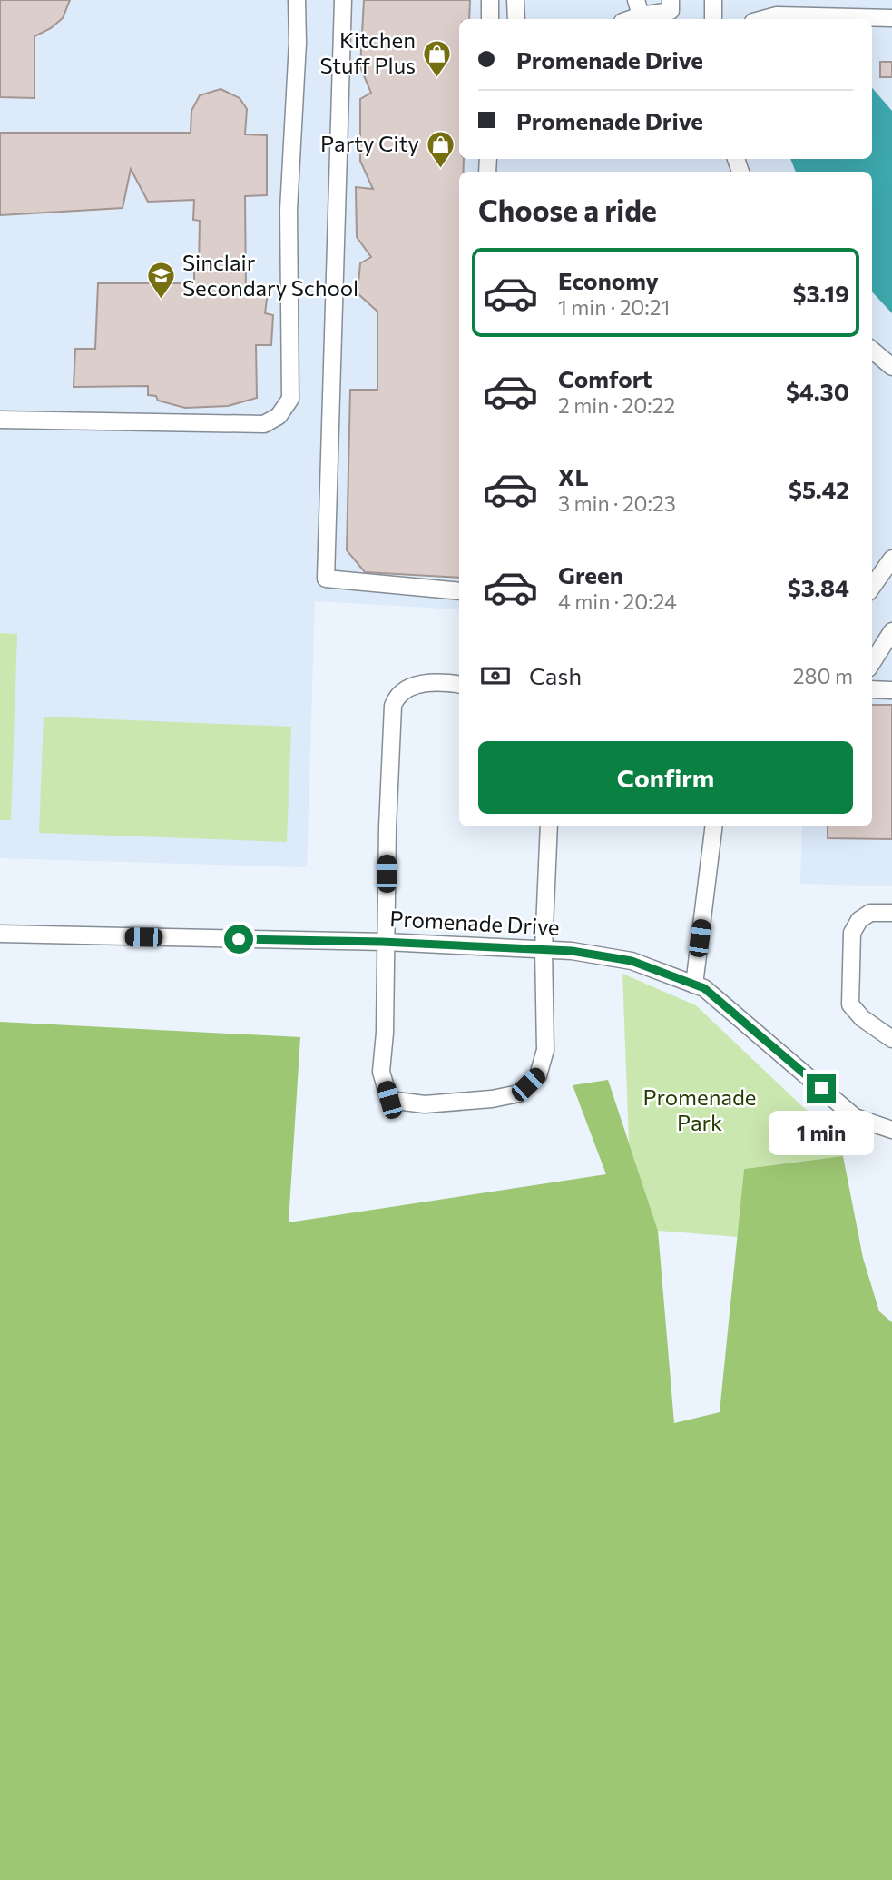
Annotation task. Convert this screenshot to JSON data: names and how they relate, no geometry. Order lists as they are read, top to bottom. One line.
{"streets":{"street":["Promenade Drive"]},"parks":["Promenade Park"],"places":{"shop":["Kitchen Stuff Plus","Party City"],"school or university":["Sinclair Secondary School"]},"page":{"banner":["Promenade Drive","Promenade Drive"],"heading":"Choose a ride","list":[{"name":"Economy","note":"1 min · 20:21","value":"$3.19"},{"name":"Comfort","note":"2 min · 20:22","value":"$4.30"},{"name":"XL","note":"3 min · 20:23","value":"$5.42"},{"name":"Green","note":"4 min · 20:24","value":"$3.84"}],"pay":["Cash","280 m"],"buttons":"Confirm","bubble":"1 min"}}
